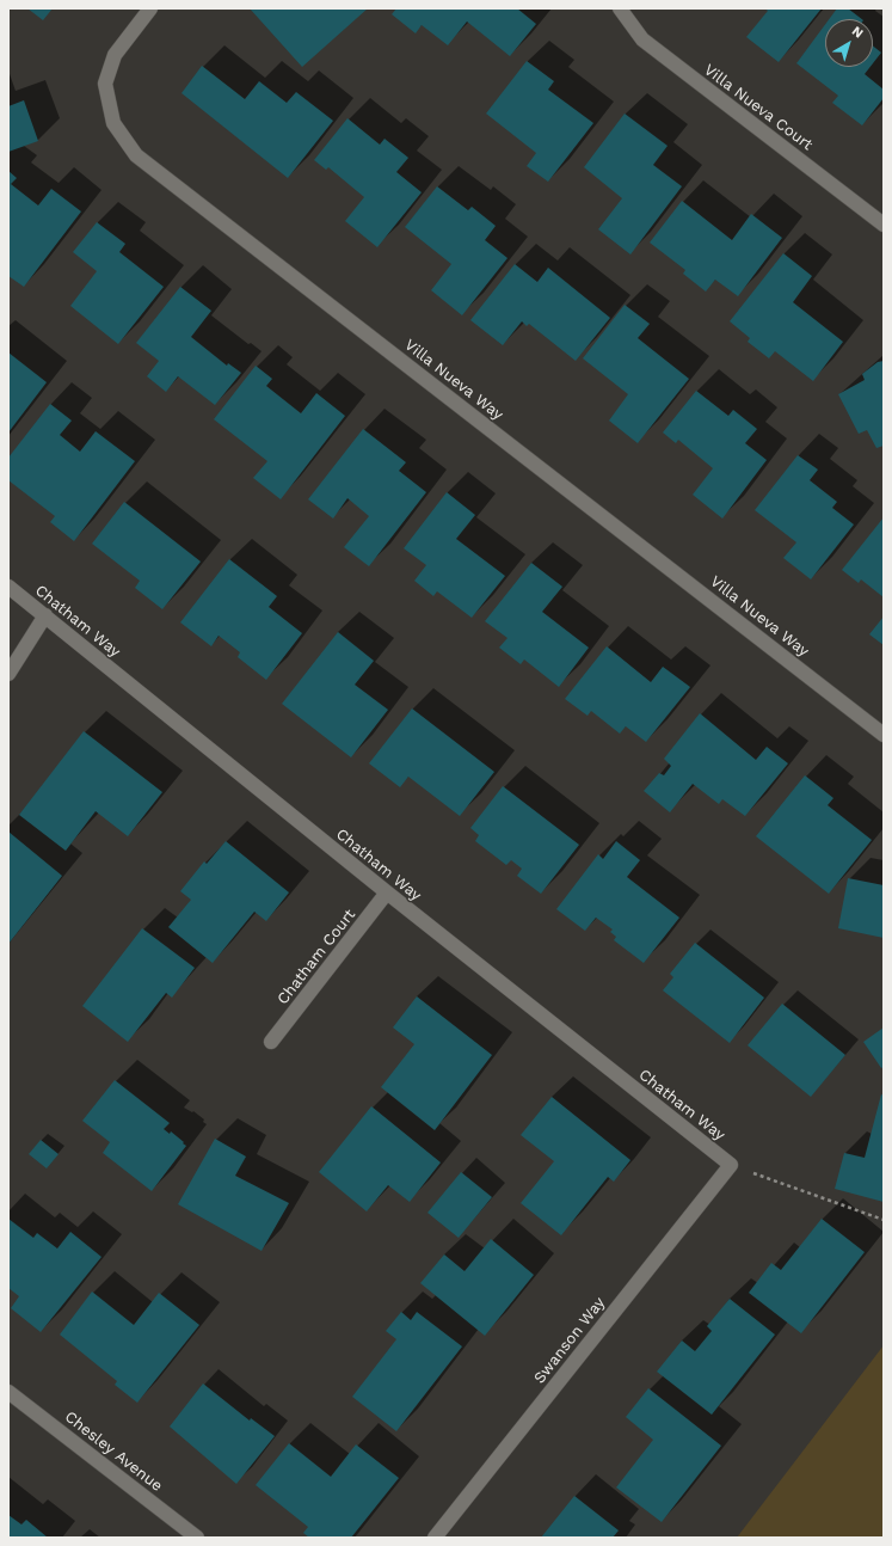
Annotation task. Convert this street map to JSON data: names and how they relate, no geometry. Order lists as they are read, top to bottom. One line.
{"streets":{"street":["Villa Nueva Court","Villa Nueva Way","Chatham Way","Chatham Court","Swanson Way","Chesley Avenue"]},"crossings":[["Chatham Way","Chatham Court"],["Chatham Way","Swanson Way"]],"north":"top right"}
